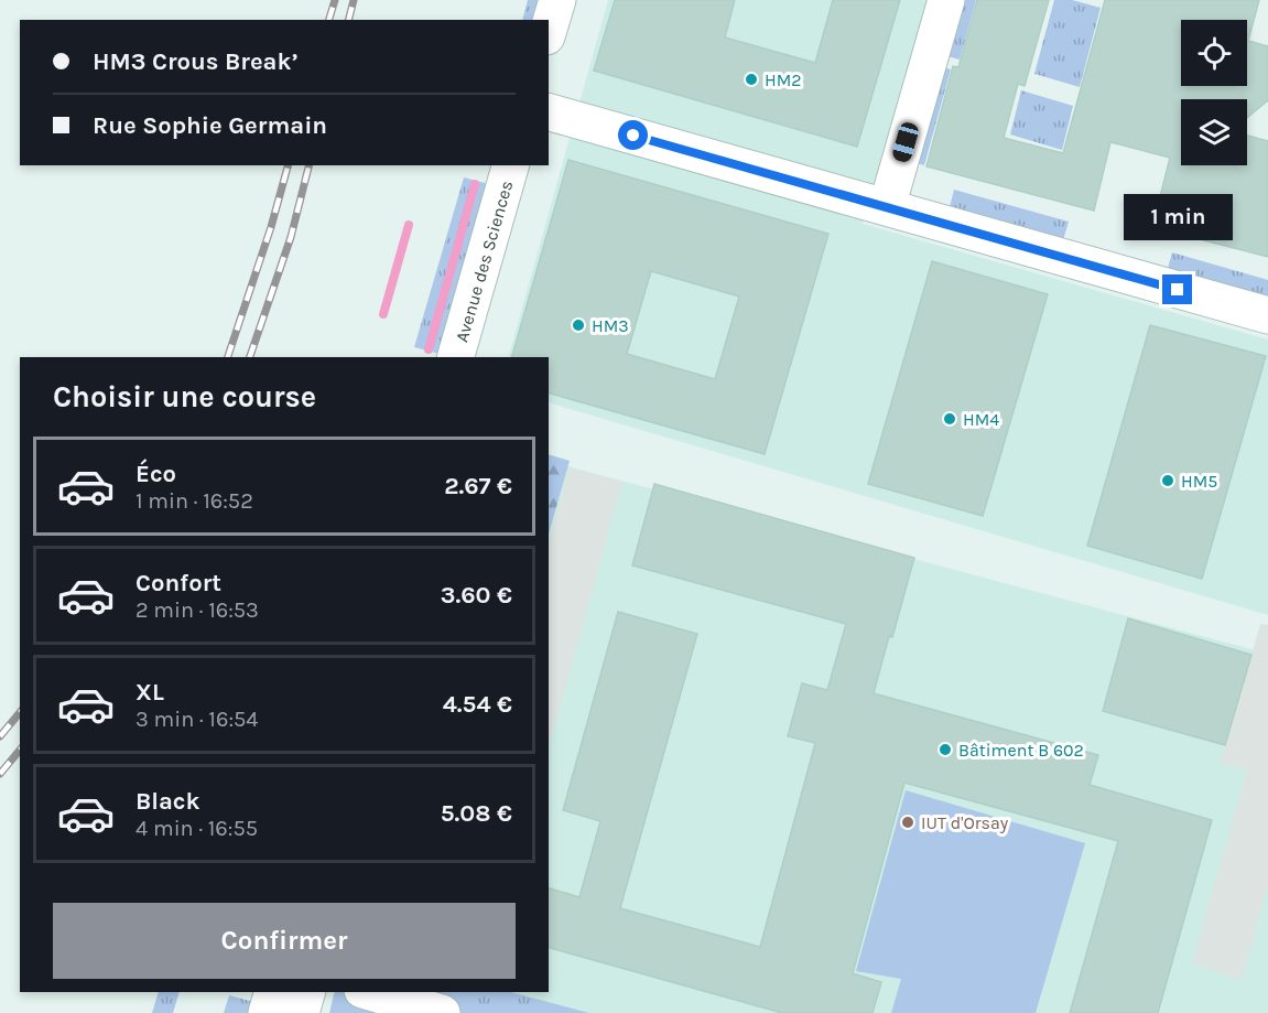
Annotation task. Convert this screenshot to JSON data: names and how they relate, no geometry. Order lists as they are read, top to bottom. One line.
{"streets":{"street":["Avenue des Sciences"]},"places":["HM2","HM3","HM4","HM5","Bâtiment B 602","IUT d'Orsay"],"page":{"banner":["HM3 Crous Break’","Rue Sophie Germain"],"bubble":"1 min","heading":"Choisir une course","list":[{"name":"Éco","note":"1 min · 16:52","value":"2.67 €"},{"name":"Confort","note":"2 min · 16:53","value":"3.60 €"},{"name":"XL","note":"3 min · 16:54","value":"4.54 €"},{"name":"Black","note":"4 min · 16:55","value":"5.08 €"}],"buttons":"Confirmer"}}
